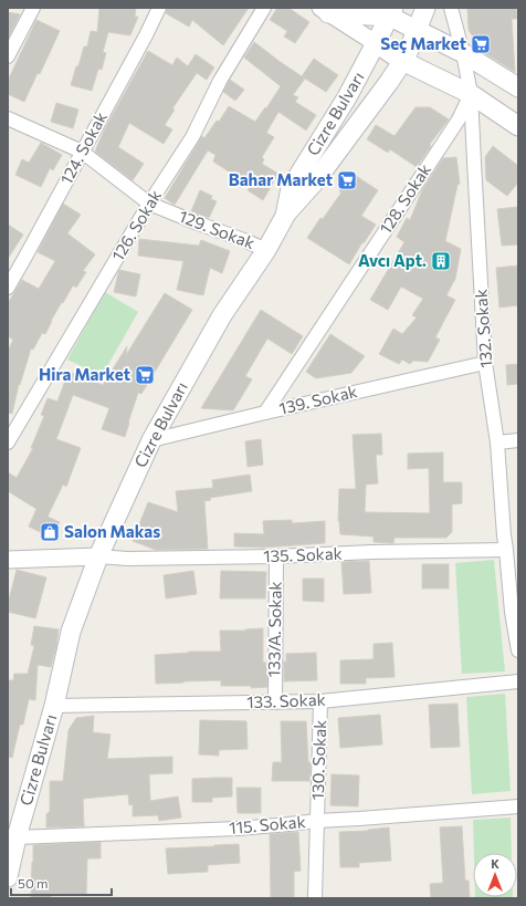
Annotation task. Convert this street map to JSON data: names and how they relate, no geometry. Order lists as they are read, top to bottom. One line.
{"streets":{"main road":["Cizre Bulvarı"],"street":["124. Sokak","128. Sokak","126. Sokak","129. Sokak","132. Sokak","139. Sokak","135. Sokak","133/A. Sokak","133. Sokak","130. Sokak","115. Sokak"]},"crossings":[["Cizre Bulvarı","129. Sokak"],["Cizre Bulvarı","139. Sokak"],["Cizre Bulvarı","135. Sokak"],["Cizre Bulvarı","133. Sokak"],["Cizre Bulvarı","115. Sokak"],["124. Sokak","129. Sokak"],["128. Sokak","132. Sokak"],["128. Sokak","139. Sokak"],["126. Sokak","129. Sokak"],["132. Sokak","139. Sokak"],["132. Sokak","135. Sokak"],["135. Sokak","133/A. Sokak"],["133/A. Sokak","133. Sokak"],["133. Sokak","130. Sokak"],["130. Sokak","115. Sokak"]],"places":{"supermarket":["Seç Market","Bahar Market","Hira Market"],"building":["Avcı Apt."],"shop":["Salon Makas"]},"scale_bar":"50 m","north":"top"}
